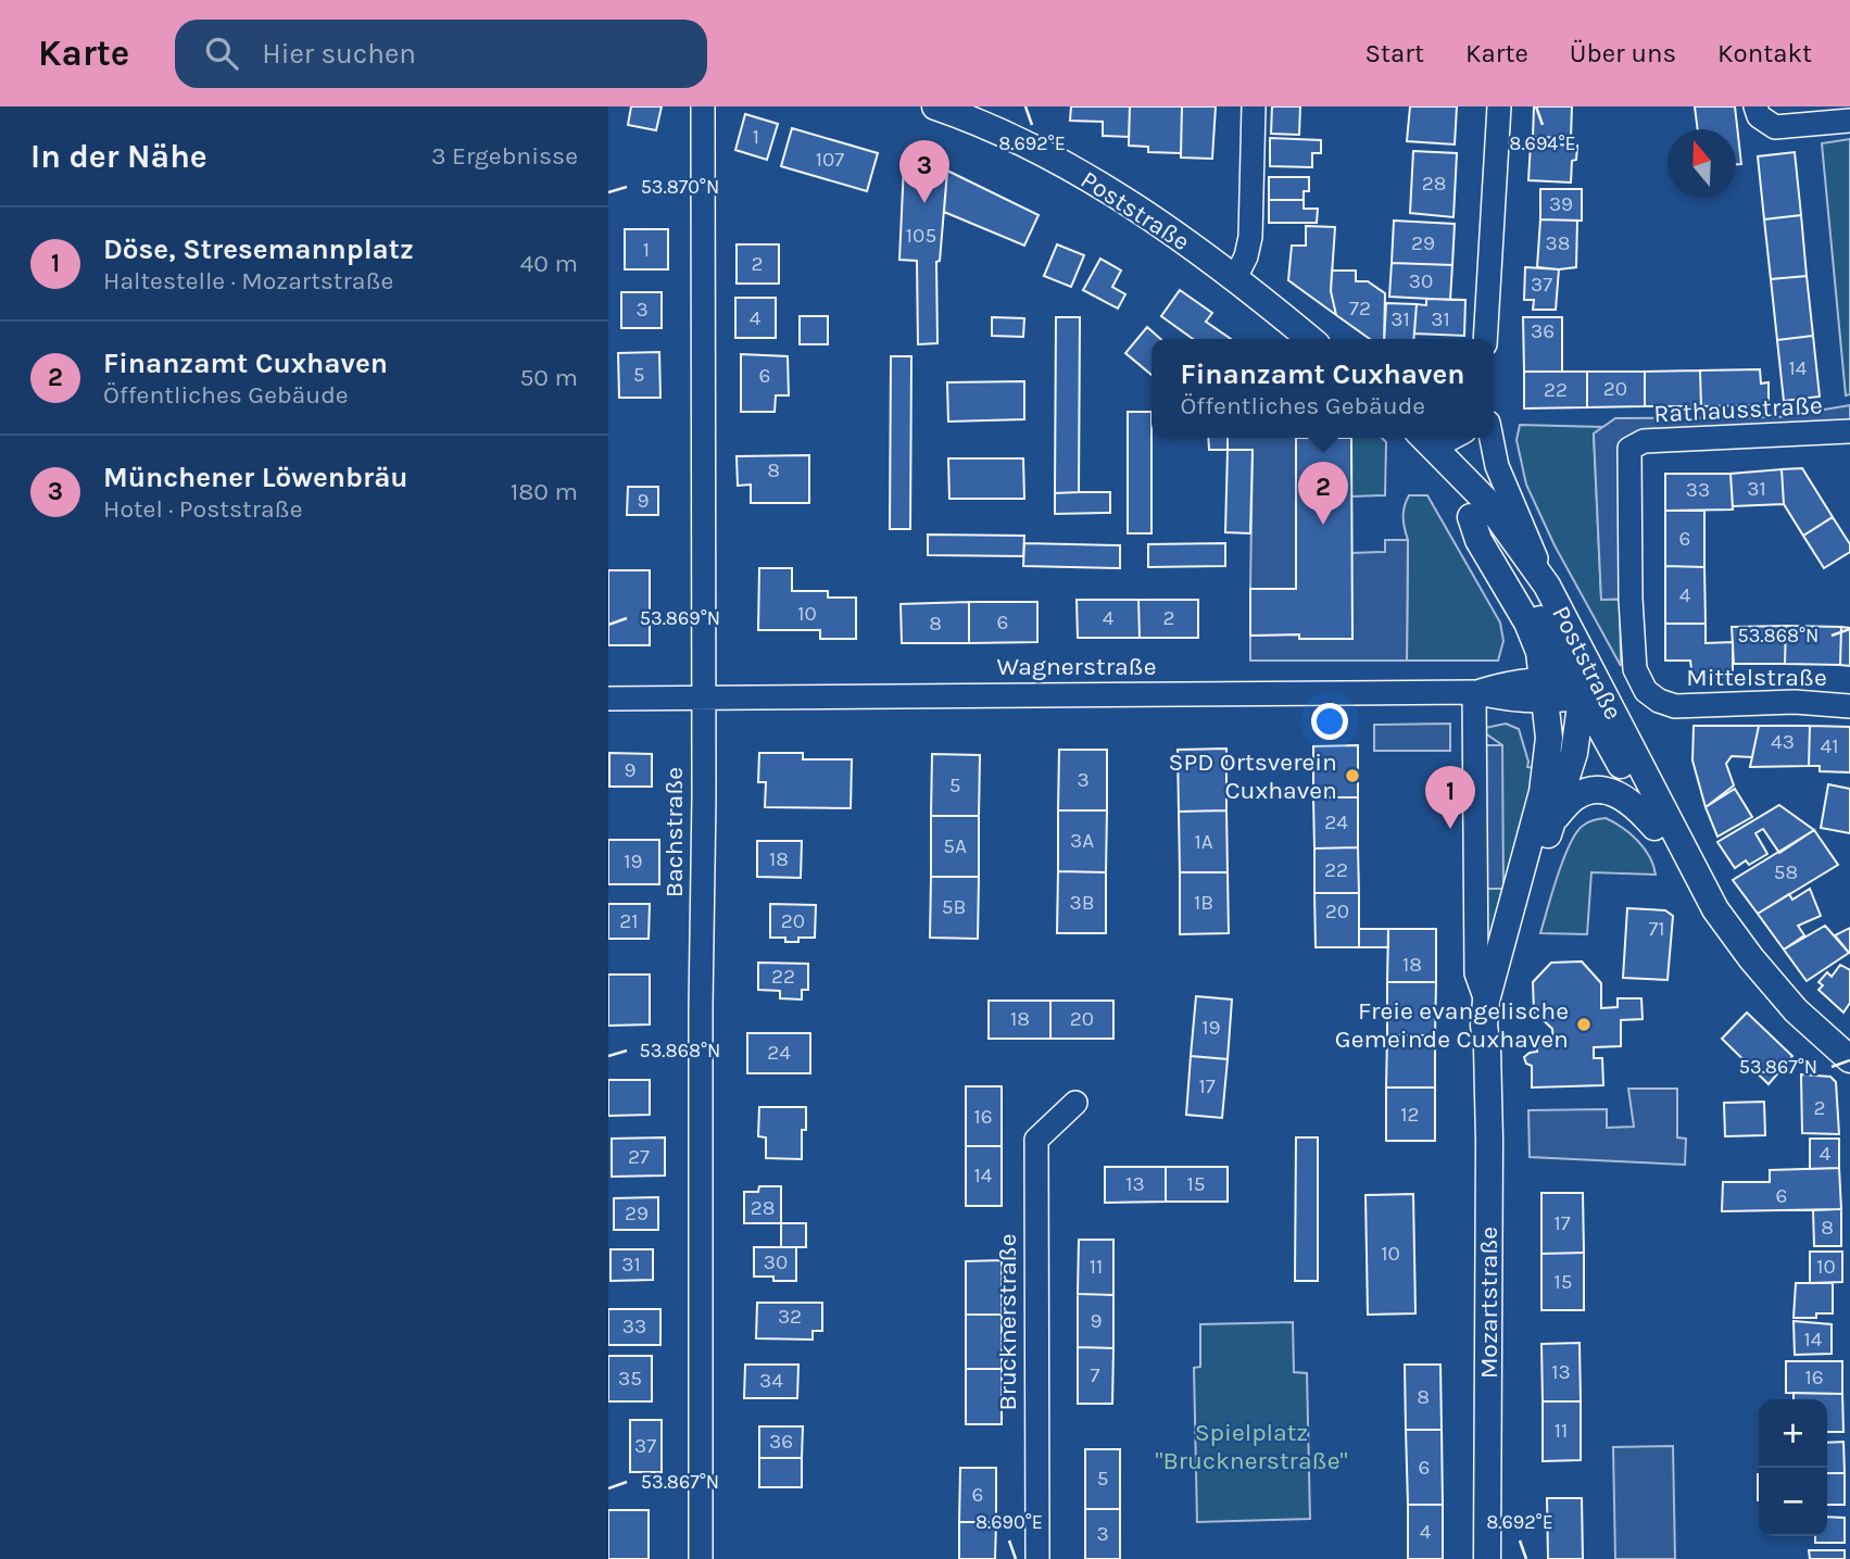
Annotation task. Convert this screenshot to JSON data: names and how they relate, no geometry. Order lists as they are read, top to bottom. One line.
{"streets":{"street":["Poststraße","Rathausstraße","Wagnerstraße","Mittelstraße","Bachstraße","Mozartstraße","Brucknerstraße"]},"crossings":[["Poststraße","Wagnerstraße"],["Poststraße","Mozartstraße"],["Rathausstraße","Mittelstraße"],["Wagnerstraße","Bachstraße"],["Wagnerstraße","Mozartstraße"]],"parks":["Spielplatz \"Brucknerstraße\""],"places":["SPD Ortsverein Cuxhaven","Freie evangelische Gemeinde Cuxhaven"],"house_numbers":["1","107","28","39","105","29","38","1","2","30","37","72","3","4","31","31","36","14","5","6","20","22","8","31","33","9","6","4","10","4","2","6","8","43","41","9","3","5","24","3A","1A","5A","18","19","22","58","3B","1B","5B","20","21","20","71","18","22","18","20","19","24","17","2","12","16","4","27","14","13","15","6","28","29","17","8","10","30","31","11","10","15","32","9","33","14","13","7","16","35","34","8","11","36","37","6","5","6","4","3"],"north":"top","page":{"header":"Karte","search":"Hier suchen","nav":["Start","Karte","Über uns","Kontakt"],"heading":["In der Nähe","3 Ergebnisse"],"pins":["3","2","1"],"list":[{"mark":"1","name":"Döse, Stresemannplatz","note":"Haltestelle · Mozartstraße","value":"40 m"},{"mark":"2","name":"Finanzamt Cuxhaven","note":"Öffentliches Gebäude","value":"50 m"},{"mark":"3","name":"Münchener Löwenbräu","note":"Hotel · Poststraße","value":"180 m"}],"popup":["Finanzamt Cuxhaven","Öffentliches Gebäude"],"map_buttons":["+","−"]},"coordinates":["8.692°E","8.694°E","53.870°N","53.869°N","53.868°N","53.867°N","8.690°E"]}
